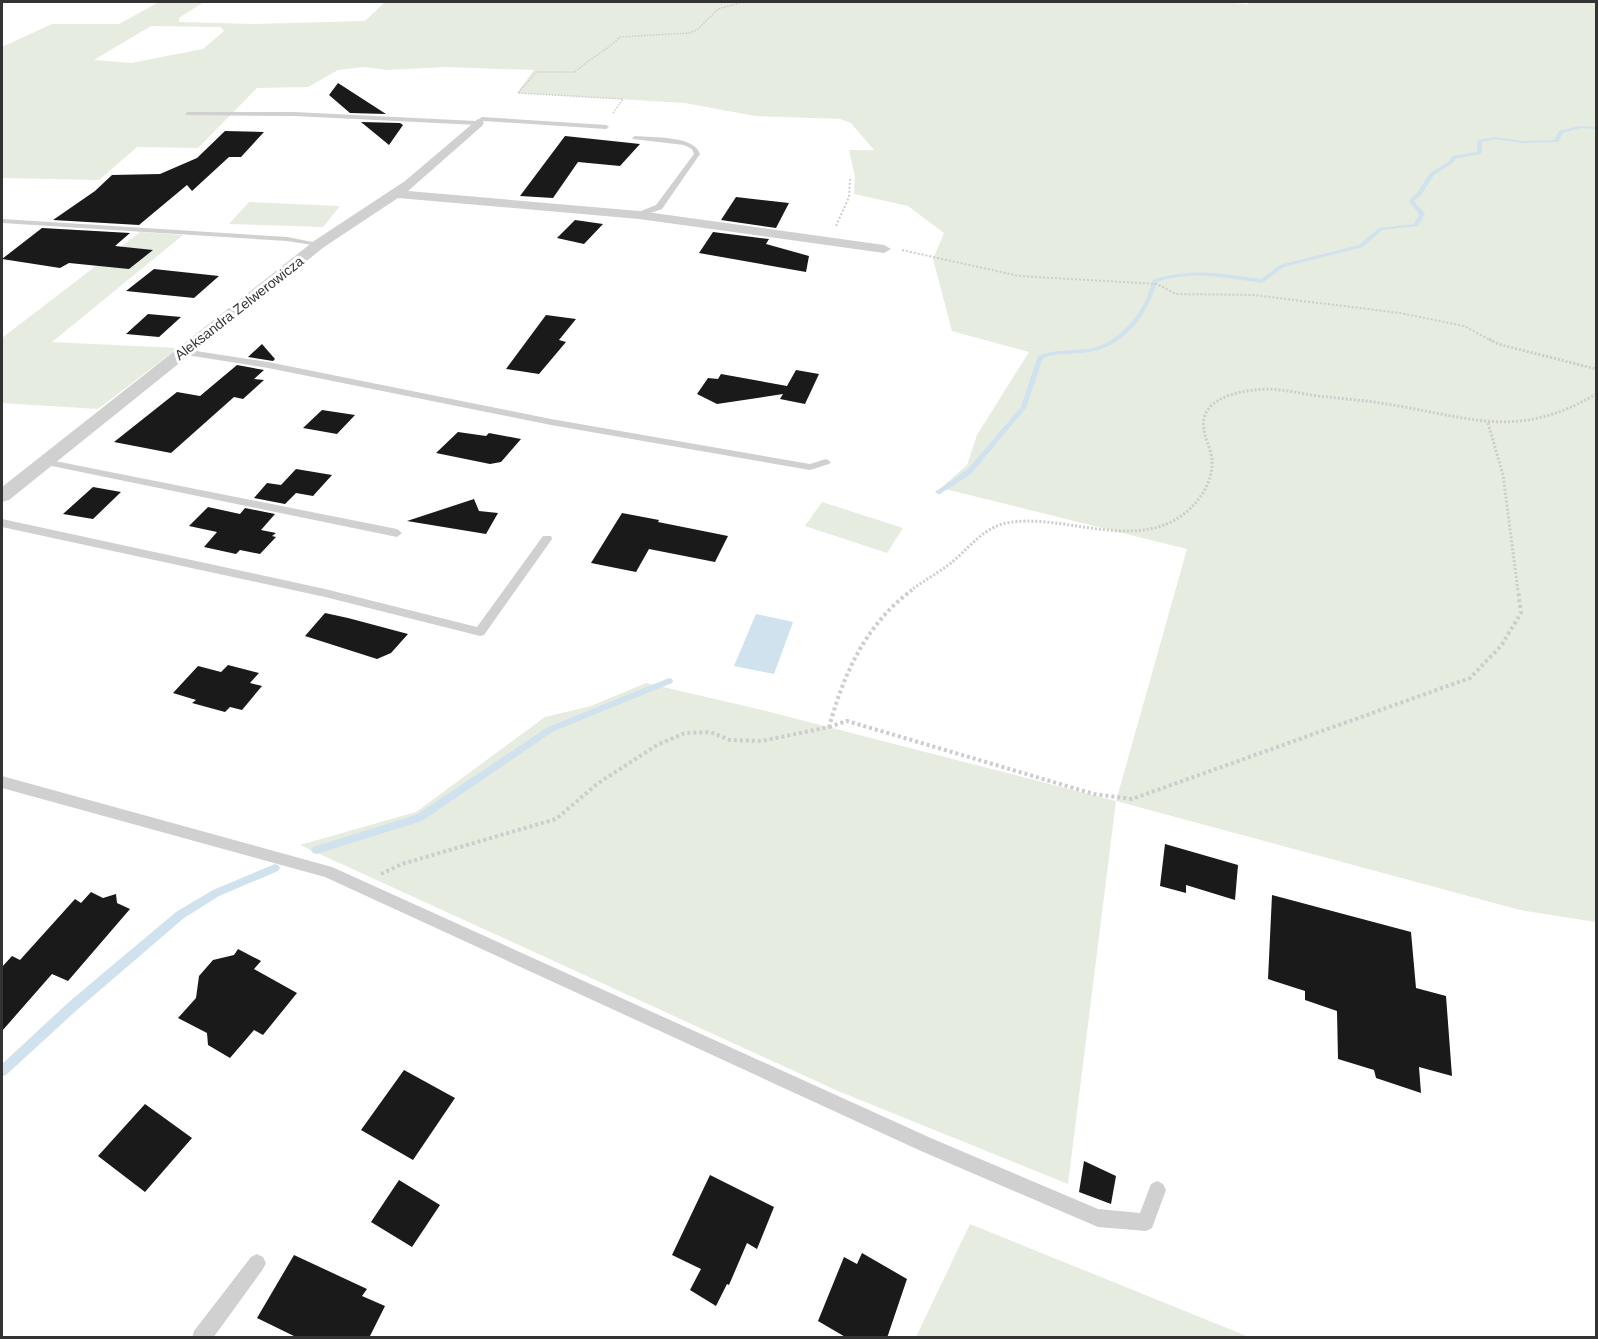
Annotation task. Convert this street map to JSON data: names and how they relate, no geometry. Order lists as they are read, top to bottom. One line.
{"streets":{"street":["Aleksandra Zelwerowicza"]}}
